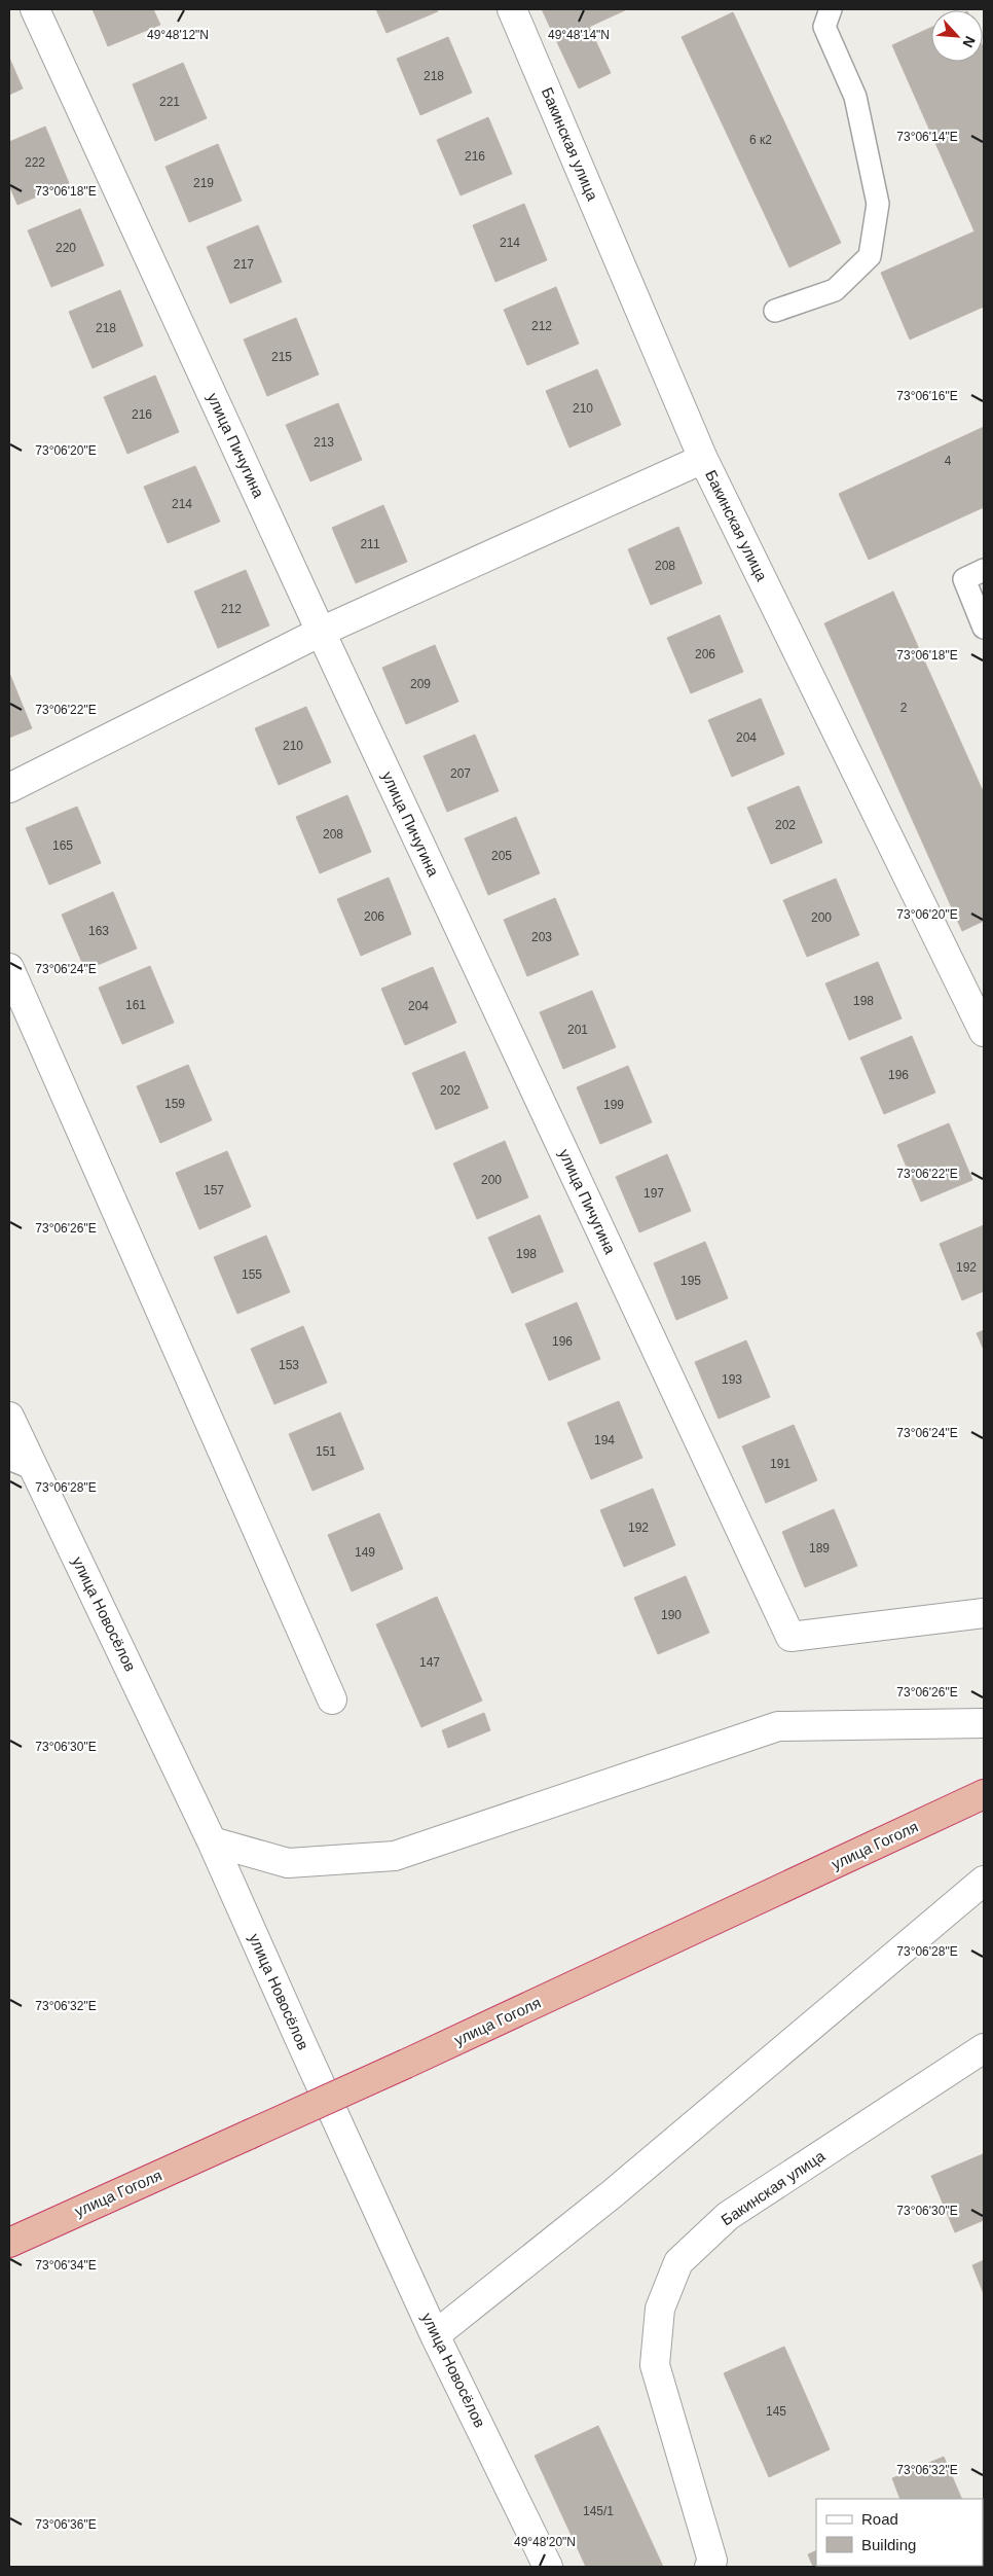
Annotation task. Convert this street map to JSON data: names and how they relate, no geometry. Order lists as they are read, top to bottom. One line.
{"streets":{"highway":["улица Гоголя"],"street":["Бакинская улица","улица Пичугина","улица Новосёлов"]},"house_numbers":["218","221","6 к2","216","222","219","214","220","217","212","218","215","210","216","213","4","214","211","208","212","206","209","2","204","210","207","202","208","165","205","206","200","163","203","198","161","204","201","196","202","159","199","200","157","197","198","192","155","195","196","153","193","194","151","191","192","189","149","190","147","145","145/1"],"legend":["Road","Building"],"north":"bottom right","coordinates":["49°48'12\"N","49°48'14\"N","73°06'14\"E","73°06'18\"E","73°06'16\"E","73°06'20\"E","73°06'22\"E","73°06'24\"E","73°06'26\"E","73°06'28\"E","73°06'30\"E","73°06'32\"E","73°06'34\"E","73°06'36\"E","49°48'20\"N"]}
